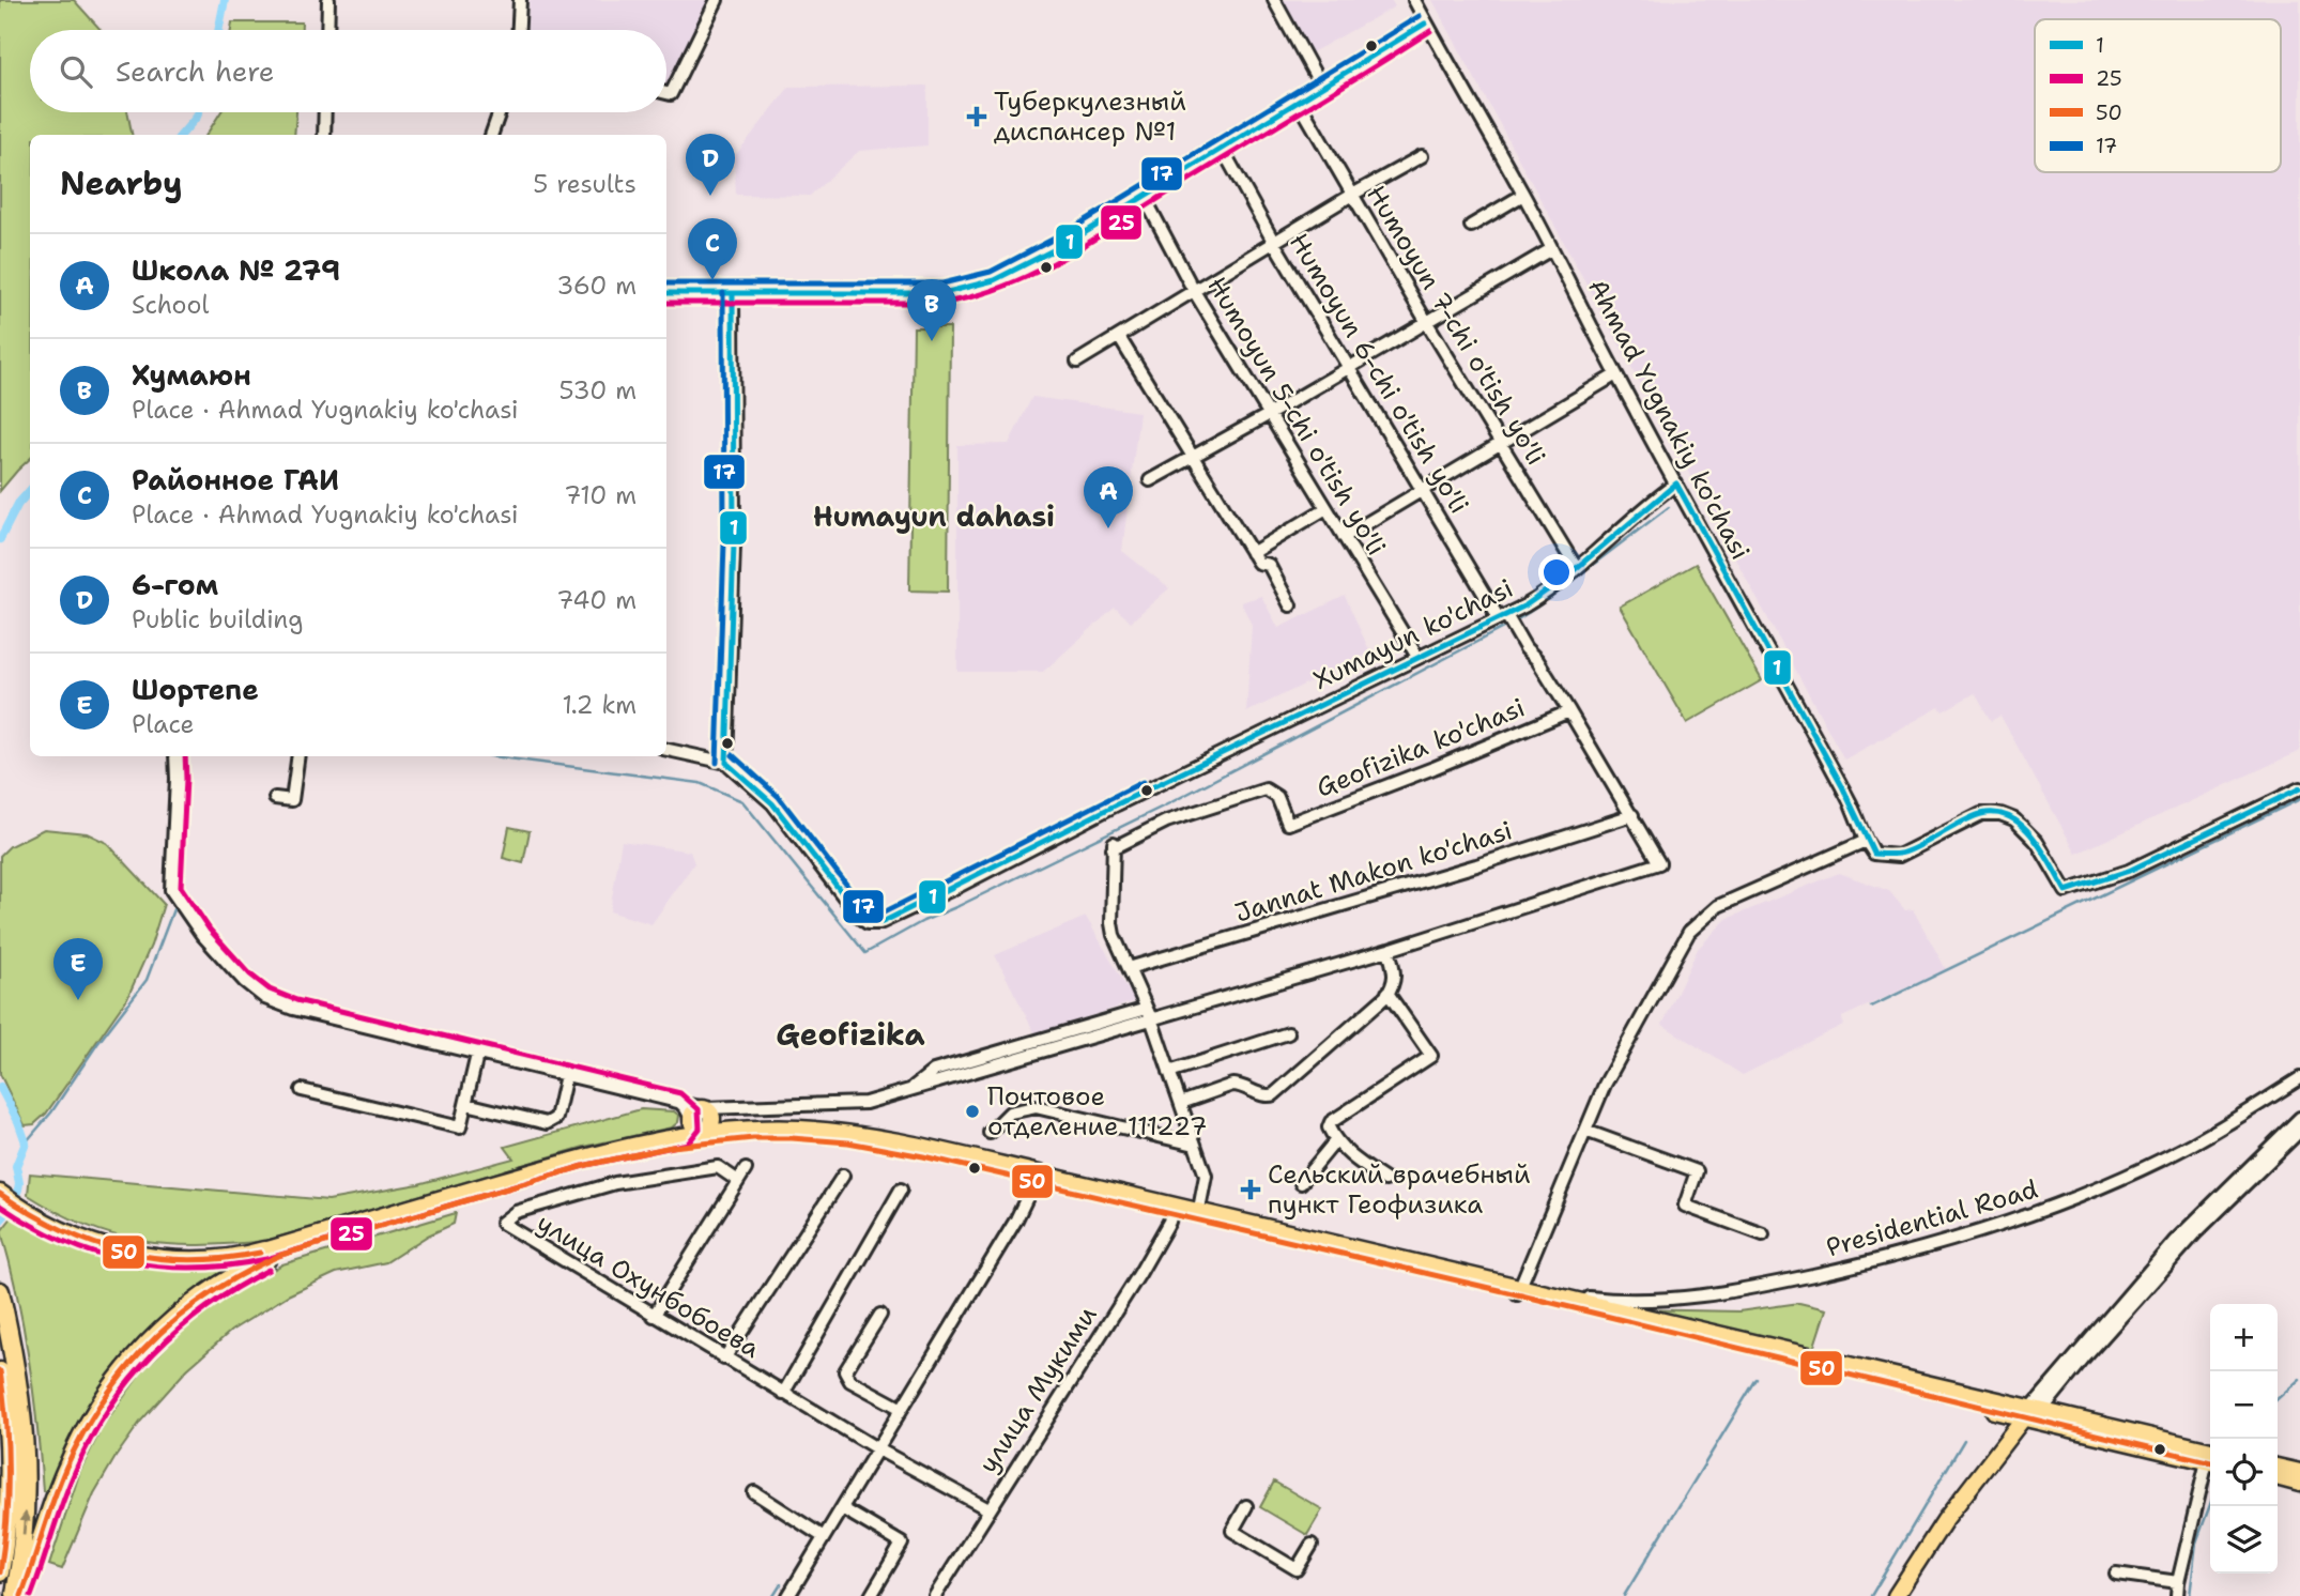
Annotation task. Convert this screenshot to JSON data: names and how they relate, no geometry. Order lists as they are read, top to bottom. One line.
{"streets":{"street":["Humoyun 7-chi o'tish yo'li","Humoyun 6-chi o'tish yo'li","Humoyun 5-chi o'tish yo'li","Ahmad Yugnakiy ko'chasi","Xumayun ko'chasi","Geofizika ko'chasi","Jannat Makon ko'chasi","Presidential Road","улица Охунбобоева","улица Мукими"]},"crossings":[["Humoyun 7-chi o'tish yo'li","Xumayun ko'chasi"],["Humoyun 6-chi o'tish yo'li","Xumayun ko'chasi"],["Humoyun 6-chi o'tish yo'li","Geofizika ko'chasi"],["Humoyun 6-chi o'tish yo'li","Jannat Makon ko'chasi"],["Humoyun 5-chi o'tish yo'li","Xumayun ko'chasi"],["Ahmad Yugnakiy ko'chasi","Xumayun ko'chasi"],["Geofizika ko'chasi","Jannat Makon ko'chasi"],["улица Охунбобоева","улица Мукими"]],"districts":["Humayun dahasi","Geofizika"],"places":{"health":["Туберкулезный диспансер №1","Сельский врачебный пункт Геофизика"],"other":["Почтовое отделение 111227"]},"lines":["transit line 17","transit line 1","transit line 25","transit line 50"],"legend":["1","25","50","17"],"page":{"search":"Search here","pins":["D","C","B","A","E"],"heading":["Nearby","5 results"],"list":[{"mark":"A","name":"Школа № 279","note":"School","value":"360 m"},{"mark":"B","name":"Хумаюн","note":"Place · Ahmad Yugnakiy ko'chasi","value":"530 m"},{"mark":"C","name":"Районное ГАИ","note":"Place · Ahmad Yugnakiy ko'chasi","value":"710 m"},{"mark":"D","name":"6-гом","note":"Public building","value":"740 m"},{"mark":"E","name":"Шортепе","note":"Place","value":"1.2 km"}],"map_buttons":["+","−"]}}
